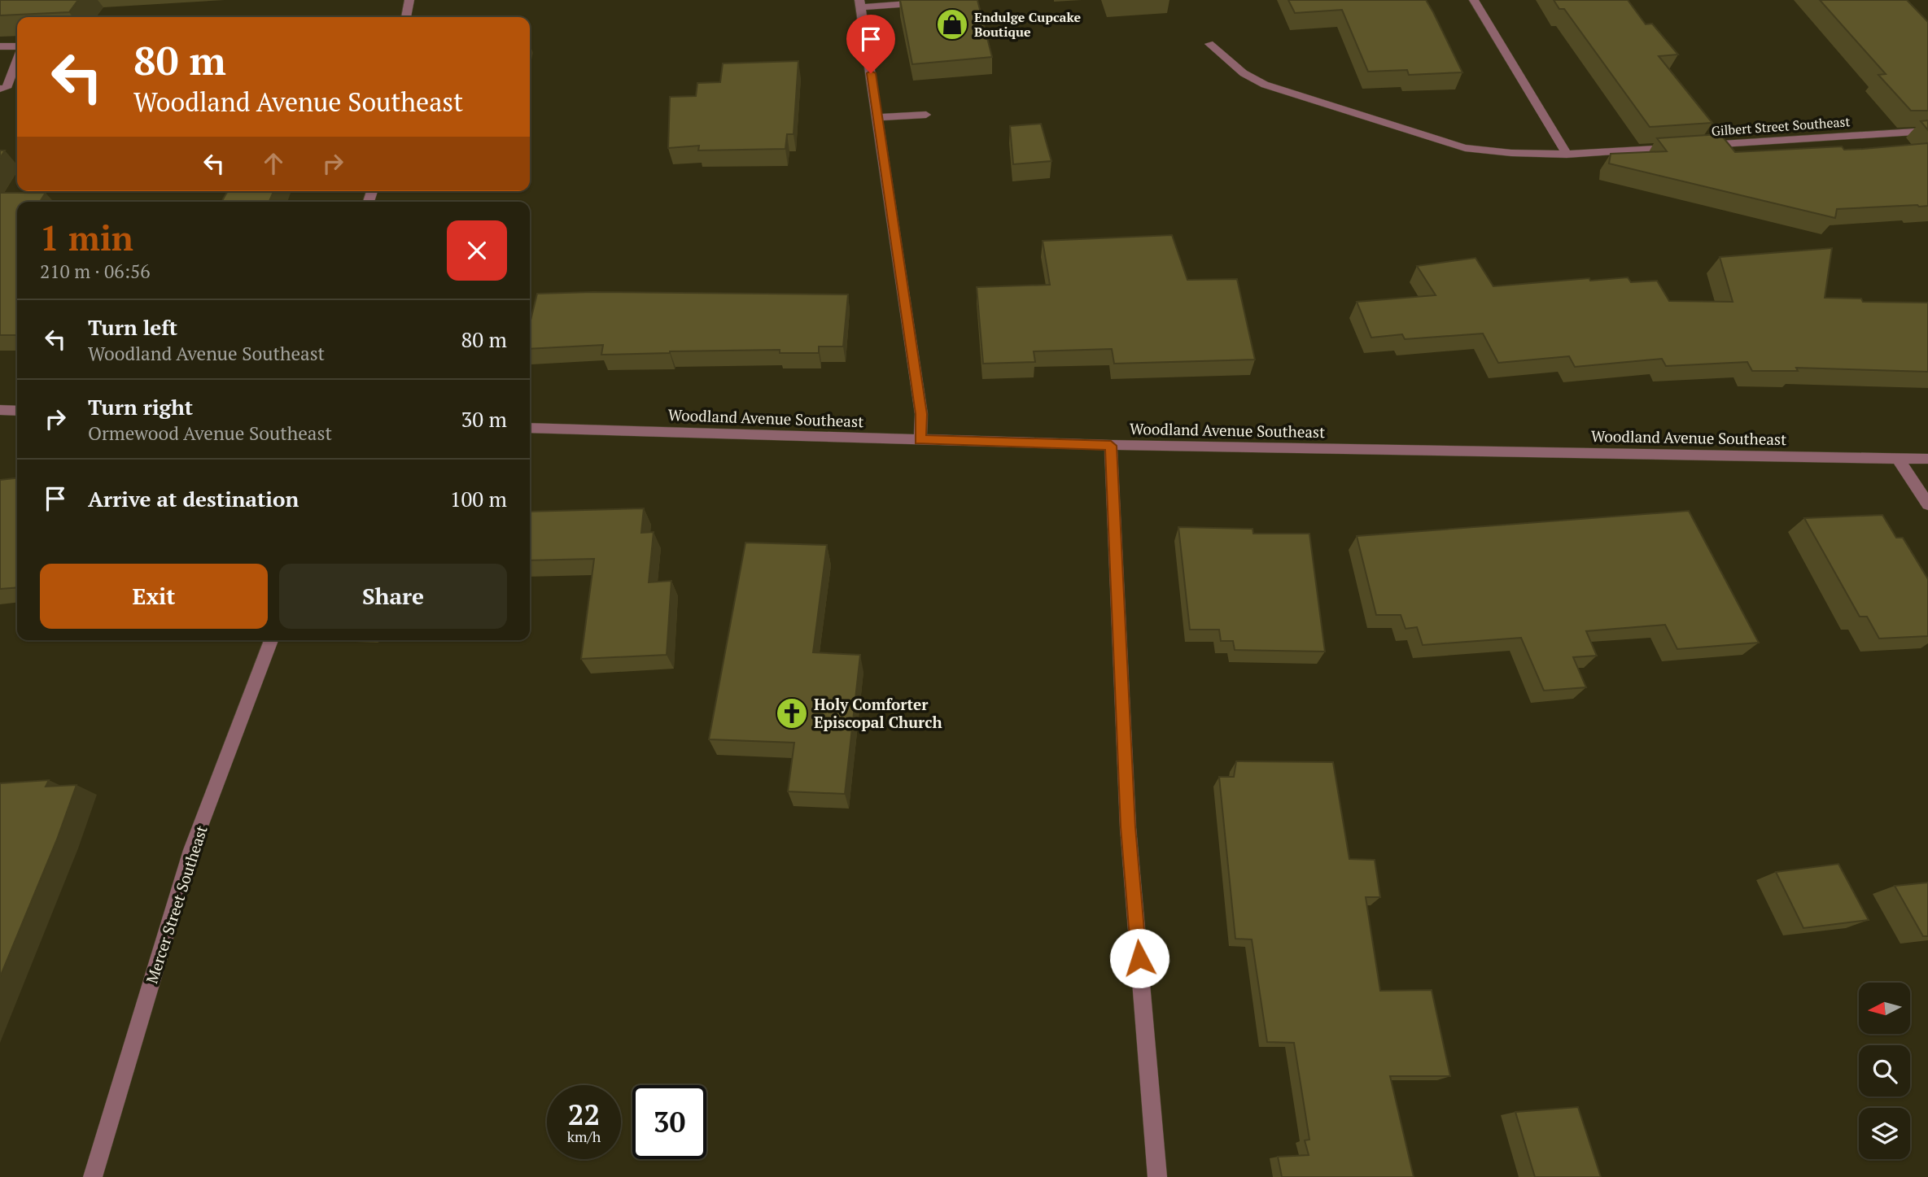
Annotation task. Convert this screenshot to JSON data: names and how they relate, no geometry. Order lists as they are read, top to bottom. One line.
{"streets":{"street":["Gilbert Street Southeast","Woodland Avenue Southeast","Mercer Street Southeast"]},"places":{"shop":["Endulge Cupcake Boutique"],"church":["Holy Comforter Episcopal Church"]},"north":"left","page":{"turn":["80 m","Woodland Avenue Southeast"],"heading":["1 min","210 m · 06:56"],"list":[{"name":"Turn left","note":"Woodland Avenue Southeast","value":"80 m"},{"name":"Turn right","note":"Ormewood Avenue Southeast","value":"30 m"},{"name":"Arrive at destination","value":"100 m"}],"buttons":["Exit","Share"],"speed":"22 km/h","limit":"30"}}
